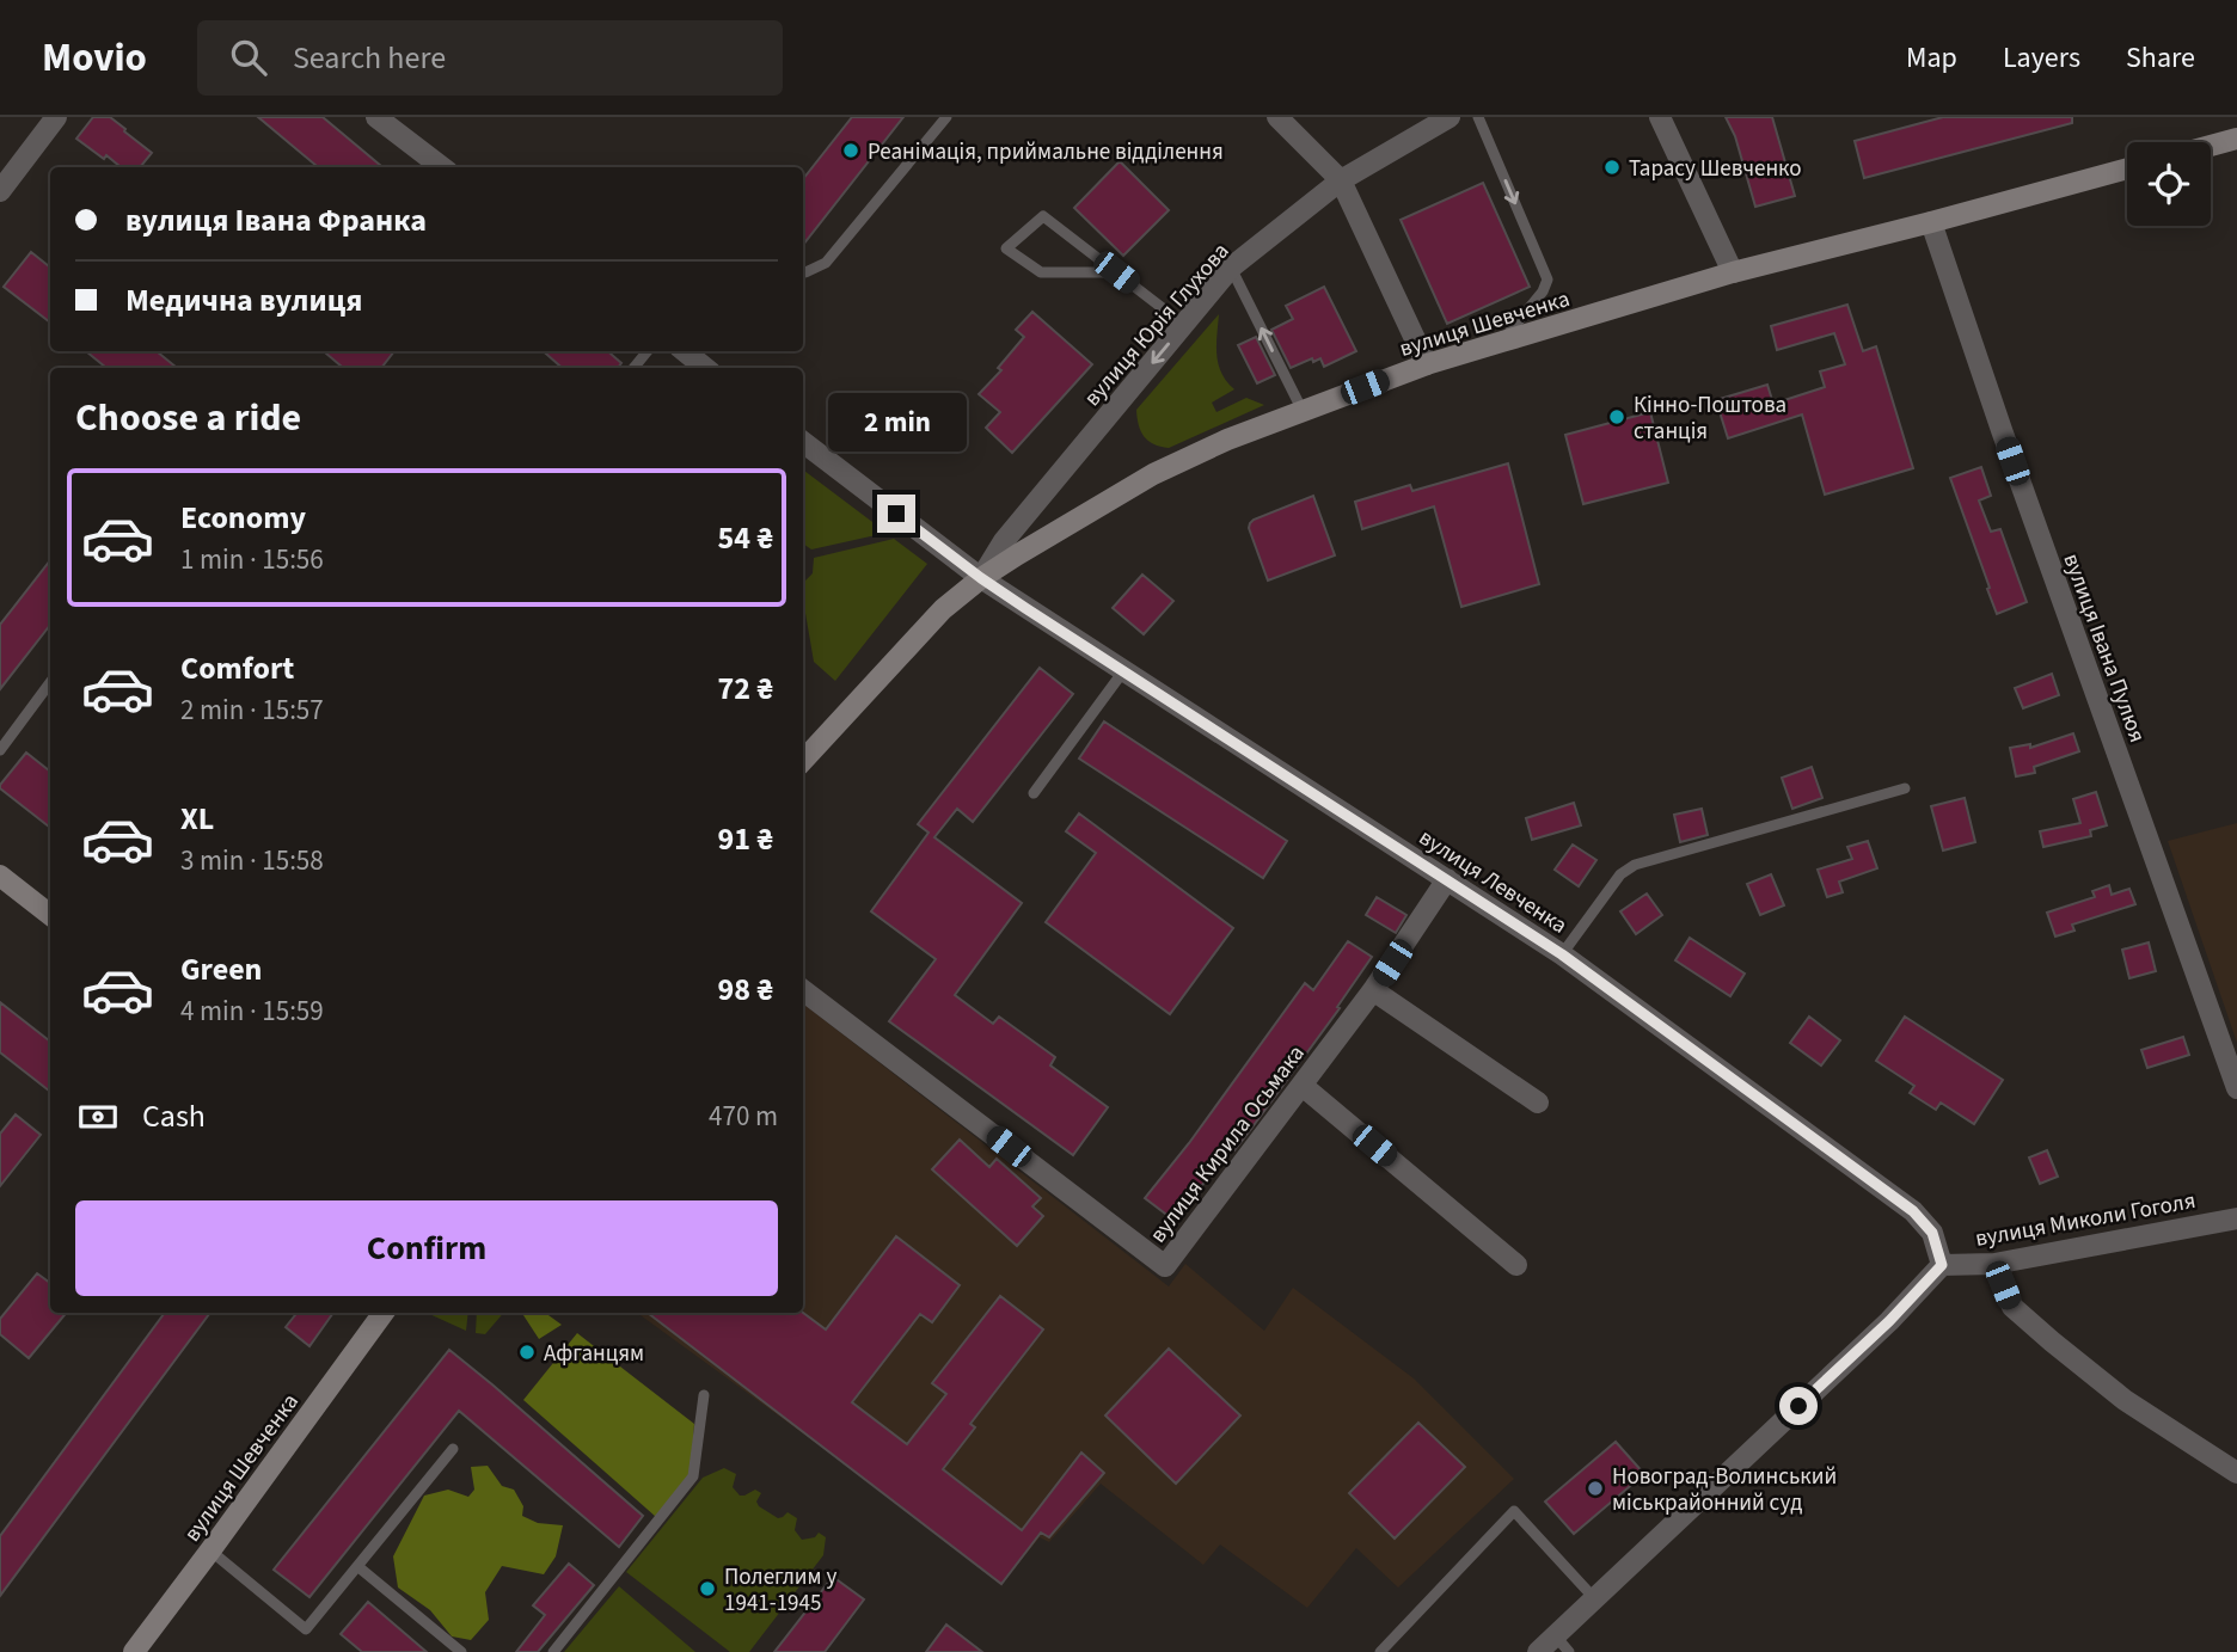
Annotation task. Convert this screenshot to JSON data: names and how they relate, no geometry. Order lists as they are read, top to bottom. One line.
{"streets":{"main road":["вулиця Шевченка"],"street":["вулиця Юрія Глухова","вулиця Івана Пулюя","вулиця Левченка","вулиця Кирила Осьмака","вулиця Миколи Гоголя"]},"crossings":[["вулиця Шевченка","вулиця Юрія Глухова"],["вулиця Шевченка","вулиця Івана Пулюя"],["вулиця Шевченка","вулиця Левченка"],["вулиця Юрія Глухова","вулиця Левченка"],["вулиця Левченка","вулиця Кирила Осьмака"],["вулиця Левченка","вулиця Миколи Гоголя"]],"one_way":["вулиця Юрія Глухова"],"places":["Реанімація, приймальне відділення","Тарасу Шевченко","Кінно-Поштова станція","Афганцям","Новоград-Волинський міськрайонний суд","Полеглим у 1941-1945"],"page":{"header":"Movio","search":"Search here","nav":["Map","Layers","Share"],"banner":["вулиця Івана Франка","Медична вулиця"],"heading":"Choose a ride","bubble":"2 min","list":[{"name":"Economy","note":"1 min · 15:56","value":"54 ₴"},{"name":"Comfort","note":"2 min · 15:57","value":"72 ₴"},{"name":"XL","note":"3 min · 15:58","value":"91 ₴"},{"name":"Green","note":"4 min · 15:59","value":"98 ₴"}],"pay":["Cash","470 m"],"buttons":"Confirm"}}
